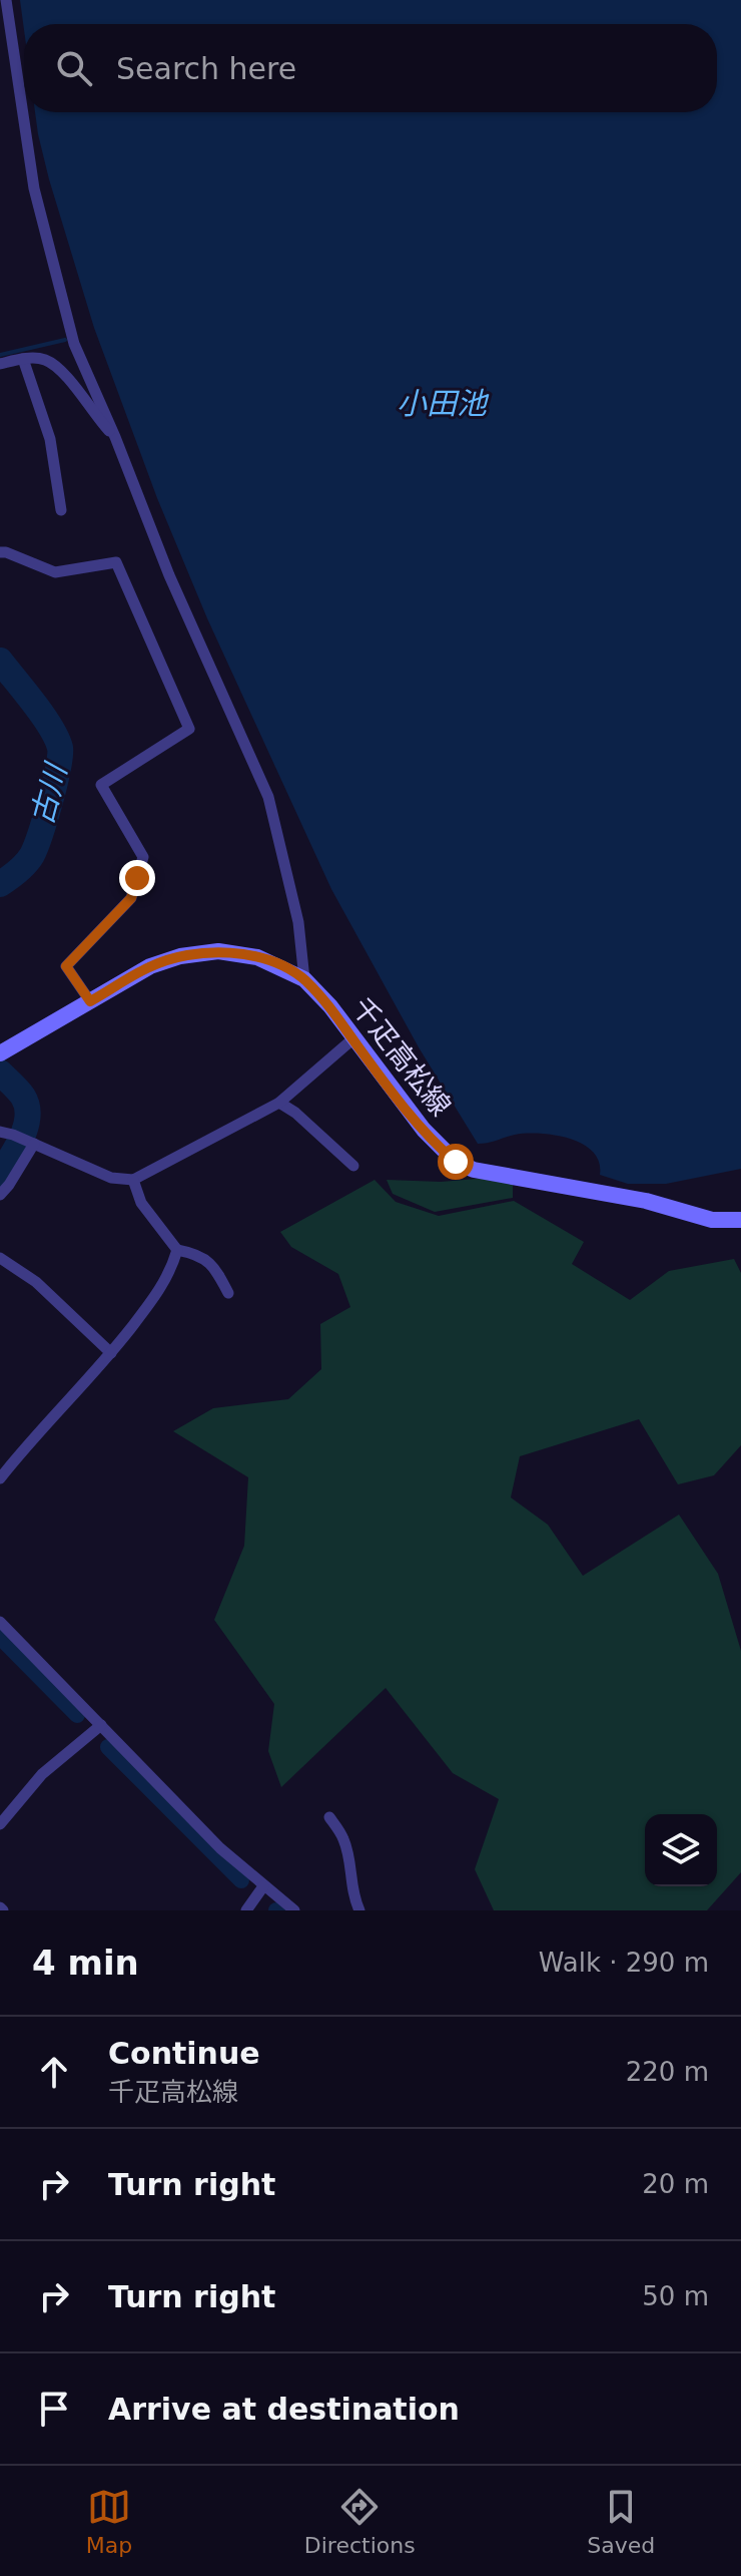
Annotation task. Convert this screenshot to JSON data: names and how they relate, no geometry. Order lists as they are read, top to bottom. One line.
{"streets":{"main road":["千疋高松線"]},"water":["小田池","古川"],"page":{"search":"Search here","heading":["4 min","Walk · 290 m"],"list":[["Continue","千疋高松線","220 m"],["Turn right","20 m"],["Turn right","50 m"],"Arrive at destination"],"nav":["Map","Directions","Saved"]}}
